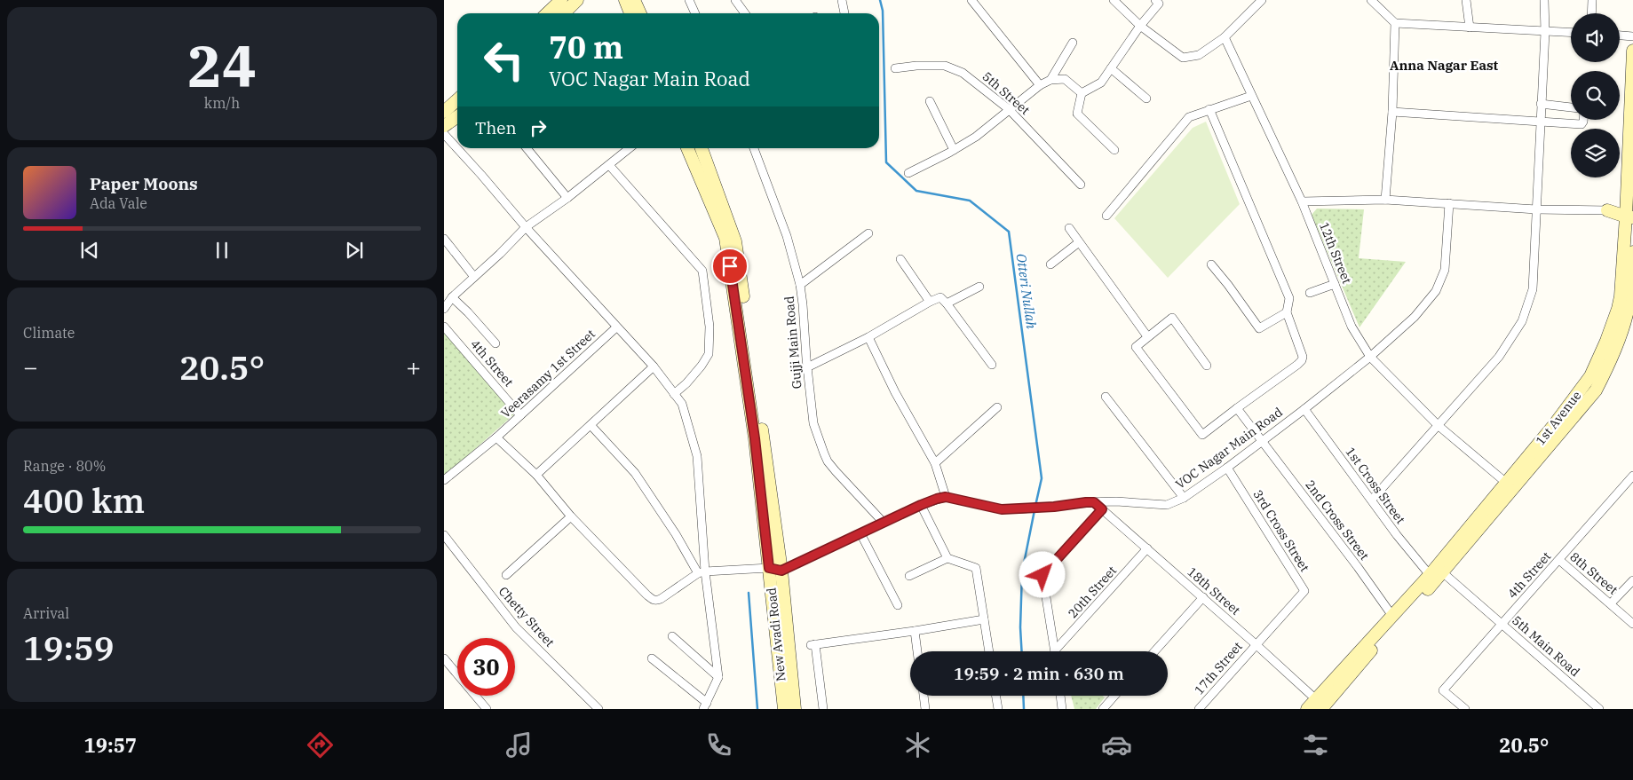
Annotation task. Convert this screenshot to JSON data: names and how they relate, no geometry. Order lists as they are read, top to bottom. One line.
{"streets":{"main road":["1st Avenue","New Avadi Road"],"street":["5th Street","12th Street","Gujji Main Road","4th Street","Veerasamy 1st Street","VOC Nagar Main Road","1st Cross Street","2nd Cross Street","3rd Cross Street","8th Street","18th Street","20th Street","Chetty Street","5th Main Road","17th Street"]},"crossings":[["12th Street","1st Avenue"],["12th Street","VOC Nagar Main Road"],["Gujji Main Road","VOC Nagar Main Road"],["4th Street","Veerasamy 1st Street"],["4th Street","8th Street"],["4th Street","5th Main Road"],["1st Avenue","1st Cross Street"],["1st Avenue","2nd Cross Street"],["1st Avenue","18th Street"],["1st Avenue","5th Main Road"],["VOC Nagar Main Road","1st Cross Street"],["VOC Nagar Main Road","2nd Cross Street"],["VOC Nagar Main Road","3rd Cross Street"],["VOC Nagar Main Road","18th Street"],["VOC Nagar Main Road","New Avadi Road"],["1st Cross Street","5th Main Road"],["3rd Cross Street","18th Street"],["3rd Cross Street","17th Street"],["18th Street","20th Street"],["18th Street","17th Street"]],"districts":["Anna Nagar East"],"water":["Otteri Nullah"],"page":{"tile":[["24","km/h"],"Climate",["Range · 80%","400 km"],["Arrival","19:59"]],"turn":["70 m","VOC Nagar Main Road"],"then":"Then","song":["Paper Moons","Ada Vale"],"heat":["−","20.5°","+"],"limit":"30","trip":"19:59 · 2 min · 630 m","tabs":["19:57","20.5°"]}}
